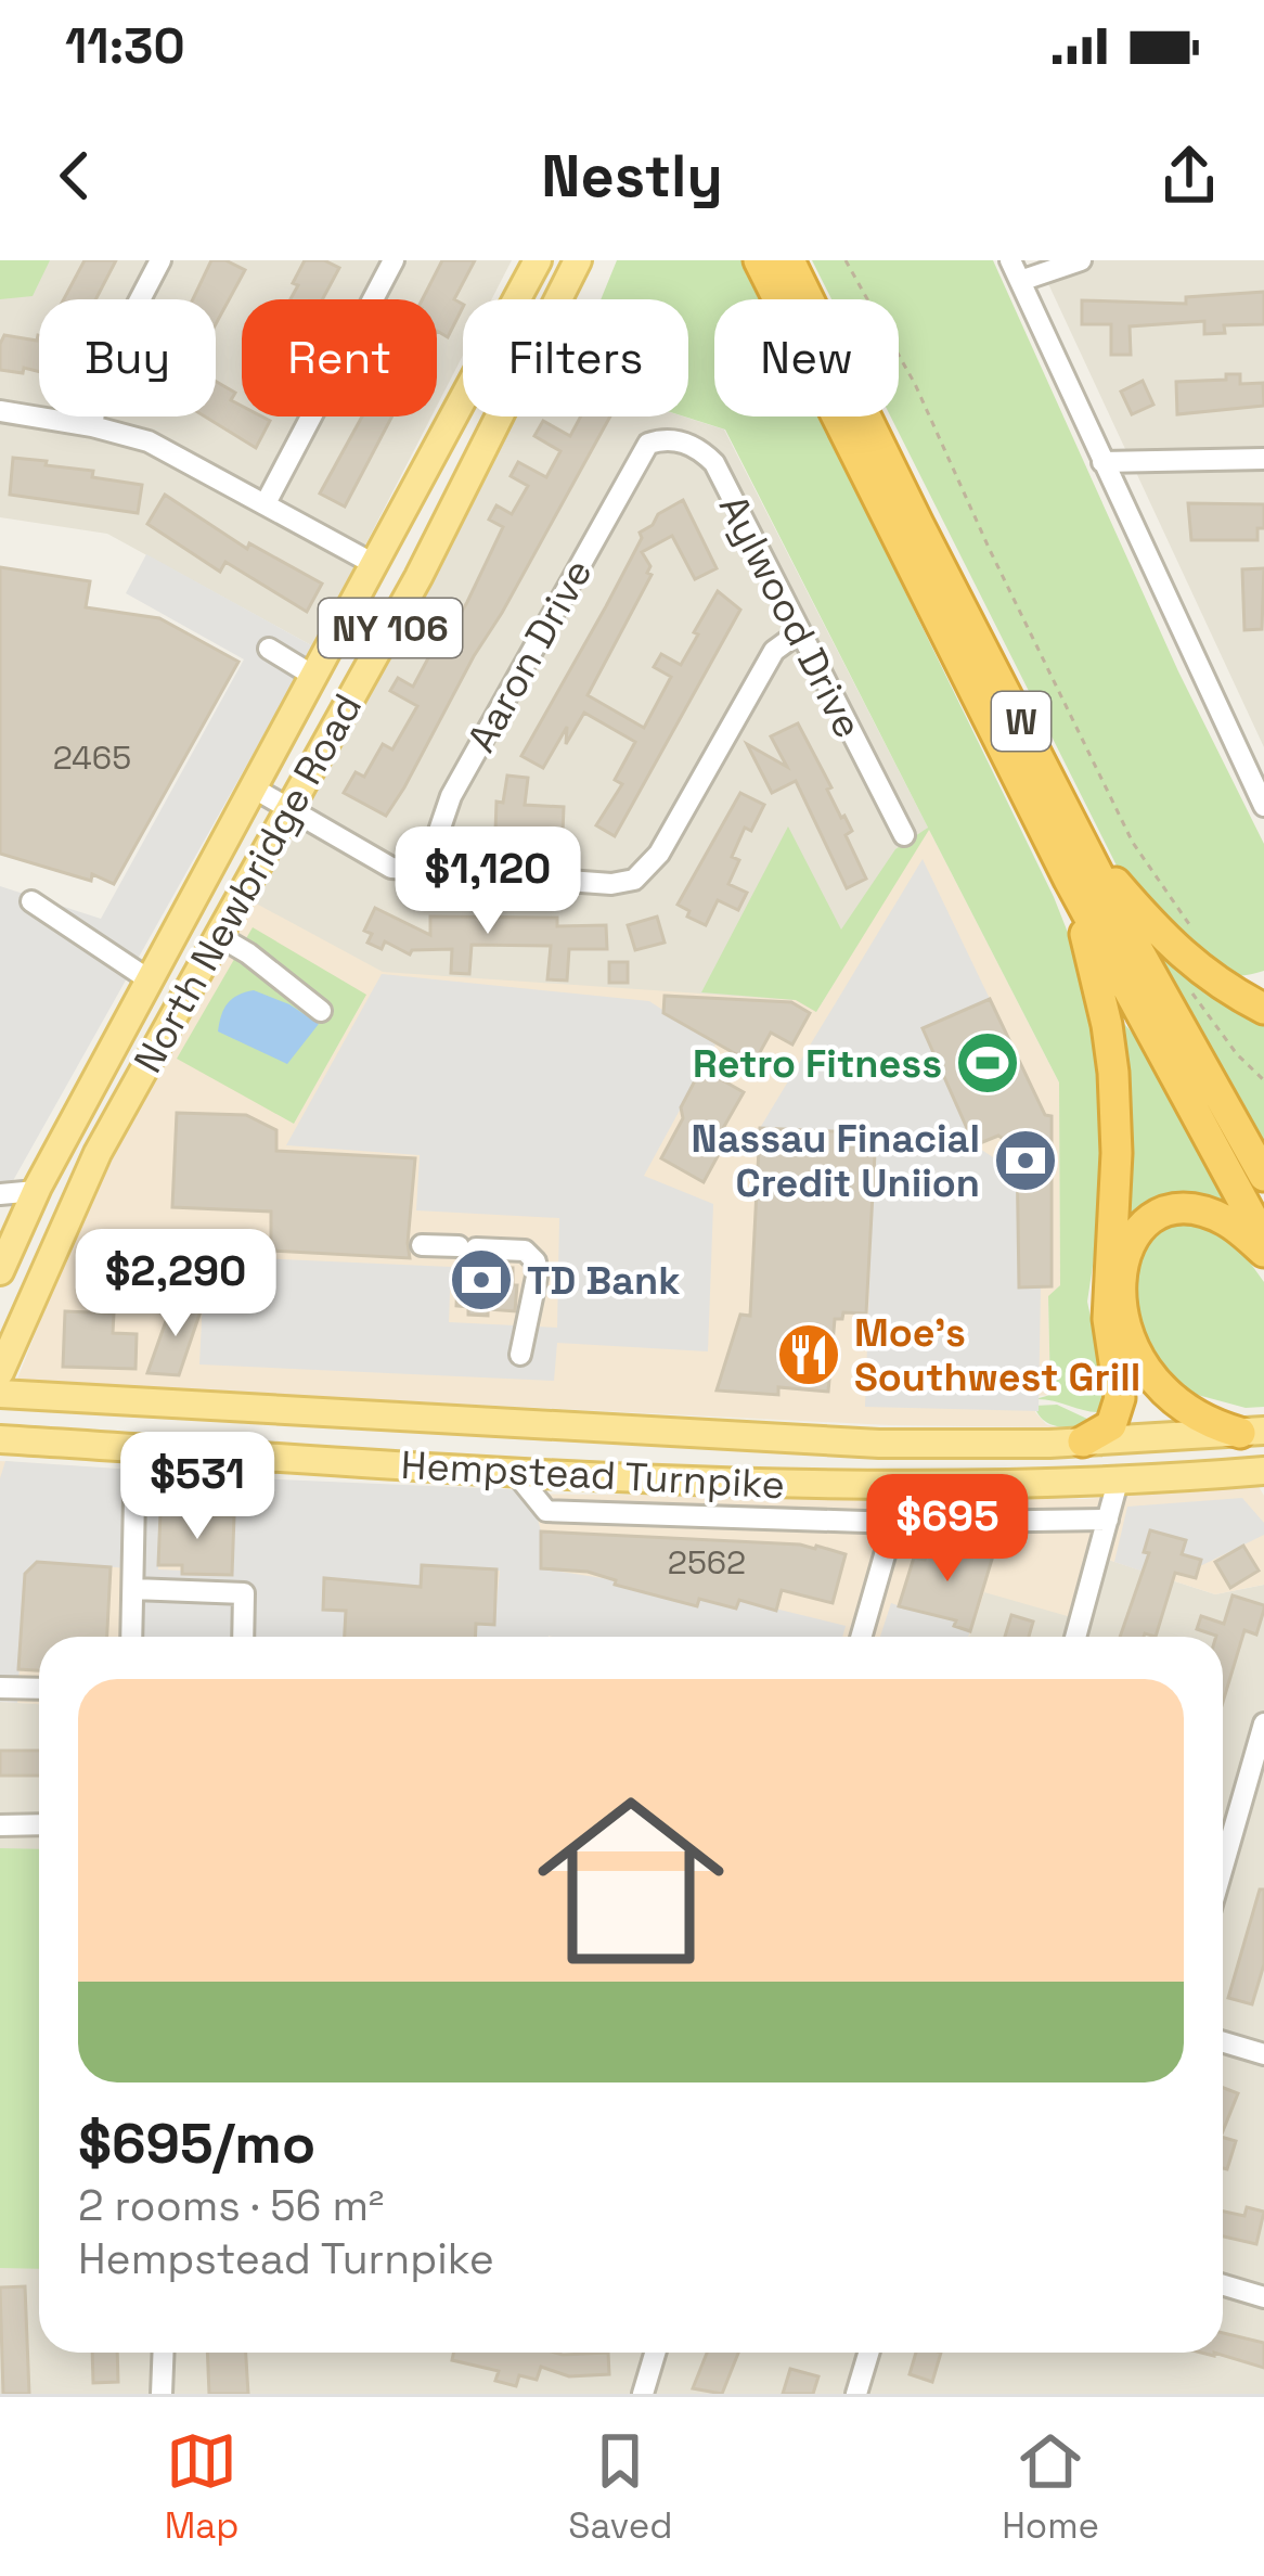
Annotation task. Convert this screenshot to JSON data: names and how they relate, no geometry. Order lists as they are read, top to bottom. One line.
{"streets":{"highway":["W"],"main road":["NY 106","North Newbridge Road","Hempstead Turnpike"],"street":["Aylwood Drive","Aaron Drive"]},"crossings":[["Aylwood Drive","Aaron Drive"]],"places":{"sports":["Retro Fitness"],"bank":["Nassau Finacial Credit Uniion","TD Bank"],"restaurant":["Moe's Southwest Grill"]},"house_numbers":["2465","2562"],"page":{"status":"11:30","header":"Nestly","chip":["Buy","Rent","Filters","New"],"price":["$1,120","$2,290","$531","$695"],"list":[{"name":"$695/mo","note":"2 rooms · 56 m² · Hempstead Turnpike"}],"tabs":["Map","Saved","Home"]}}
